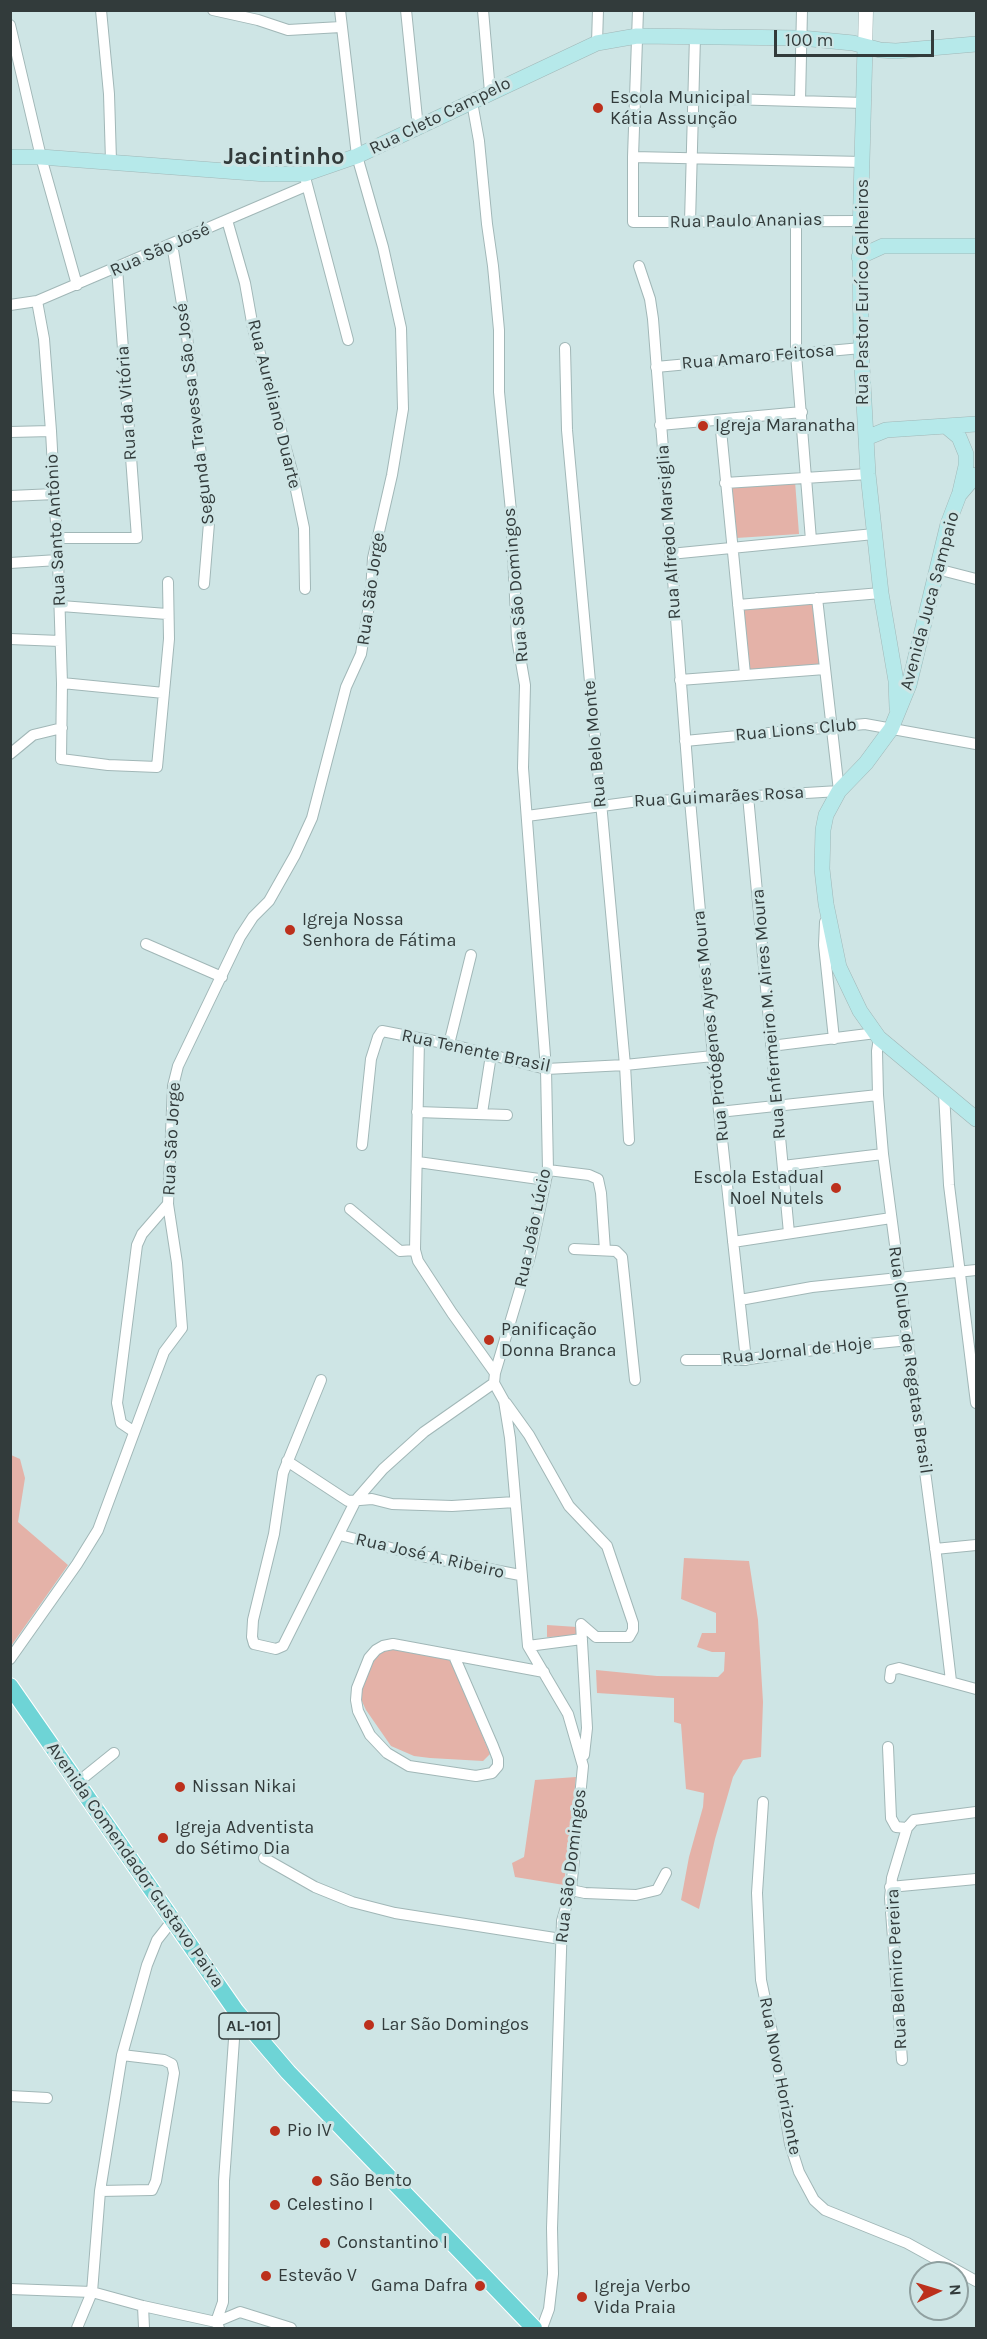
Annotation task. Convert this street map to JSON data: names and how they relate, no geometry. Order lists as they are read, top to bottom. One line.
{"streets":{"main road":["Rua Cleto Campelo","Rua Pastor Euríco Calheiros","Avenida Juca Sampaio","Avenida Comendador Gustavo Paiva","AL-101"],"street":["Rua Paulo Ananias","Rua São José","Rua Amaro Feitosa","Rua da Vitória","Rua Aureliano Duarte","Segunda Travessa São José","Rua Santo Antônio","Rua Alfredo Marsiglia","Rua São Domingos","Rua São Jorge","Rua Lions Club","Rua Belo Monte","Rua Guimarães Rosa","Rua Enfermeiro M. Aires Moura","Rua Protógenes Ayres Moura","Rua Tenente Brasil","Rua João Lúcio","Rua Jornal de Hoje","Rua Clube de Regatas Brasil","Rua José A. Ribeiro","Rua Belmiro Pereira","Rua Novo Horizonte"]},"crossings":[["Rua Cleto Campelo","Rua São José"],["Rua Cleto Campelo","Rua Pastor Euríco Calheiros"],["Rua Cleto Campelo","Rua São Domingos"],["Rua Cleto Campelo","Rua São Jorge"],["Rua Paulo Ananias","Rua Pastor Euríco Calheiros"],["Rua São José","Rua da Vitória"],["Rua São José","Rua Aureliano Duarte"],["Rua São José","Segunda Travessa São José"],["Rua São José","Rua Santo Antônio"],["Rua Pastor Euríco Calheiros","Rua Amaro Feitosa"],["Rua Pastor Euríco Calheiros","Avenida Juca Sampaio"],["Rua Pastor Euríco Calheiros","Rua Lions Club"],["Rua Amaro Feitosa","Rua Alfredo Marsiglia"],["Rua da Vitória","Rua Santo Antônio"],["Rua Alfredo Marsiglia","Rua Lions Club"],["Rua Alfredo Marsiglia","Rua Guimarães Rosa"],["Rua Alfredo Marsiglia","Rua Protógenes Ayres Moura"],["Rua São Domingos","Rua Guimarães Rosa"],["Rua São Domingos","Rua Tenente Brasil"],["Rua São Domingos","Rua João Lúcio"],["Rua São Domingos","Rua José A. Ribeiro"],["Avenida Juca Sampaio","Rua Lions Club"],["Avenida Juca Sampaio","Rua Guimarães Rosa"],["Avenida Juca Sampaio","Rua Clube de Regatas Brasil"],["Rua Belo Monte","Rua Guimarães Rosa"],["Rua Belo Monte","Rua Tenente Brasil"],["Rua Guimarães Rosa","Rua Enfermeiro M. Aires Moura"],["Rua Guimarães Rosa","Rua Protógenes Ayres Moura"],["Rua Protógenes Ayres Moura","Rua Tenente Brasil"],["Rua Protógenes Ayres Moura","Rua Jornal de Hoje"],["Rua Tenente Brasil","Rua João Lúcio"],["Rua Jornal de Hoje","Rua Clube de Regatas Brasil"]],"districts":["Jacintinho"],"places":["Escola Municipal Kátia Assunção","Igreja Maranatha","Igreja Nossa Senhora de Fátima","Escola Estadual Noel Nutels","Panificação Donna Branca","Nissan Nikai","Igreja Adventista do Sétimo Dia","Lar São Domingos","Pio IV","São Bento","Celestino I","Constantino I","Estevão V","Gama Dafra","Igreja Verbo Vida Praia"],"scale_bar":"100 m","north":"right"}
